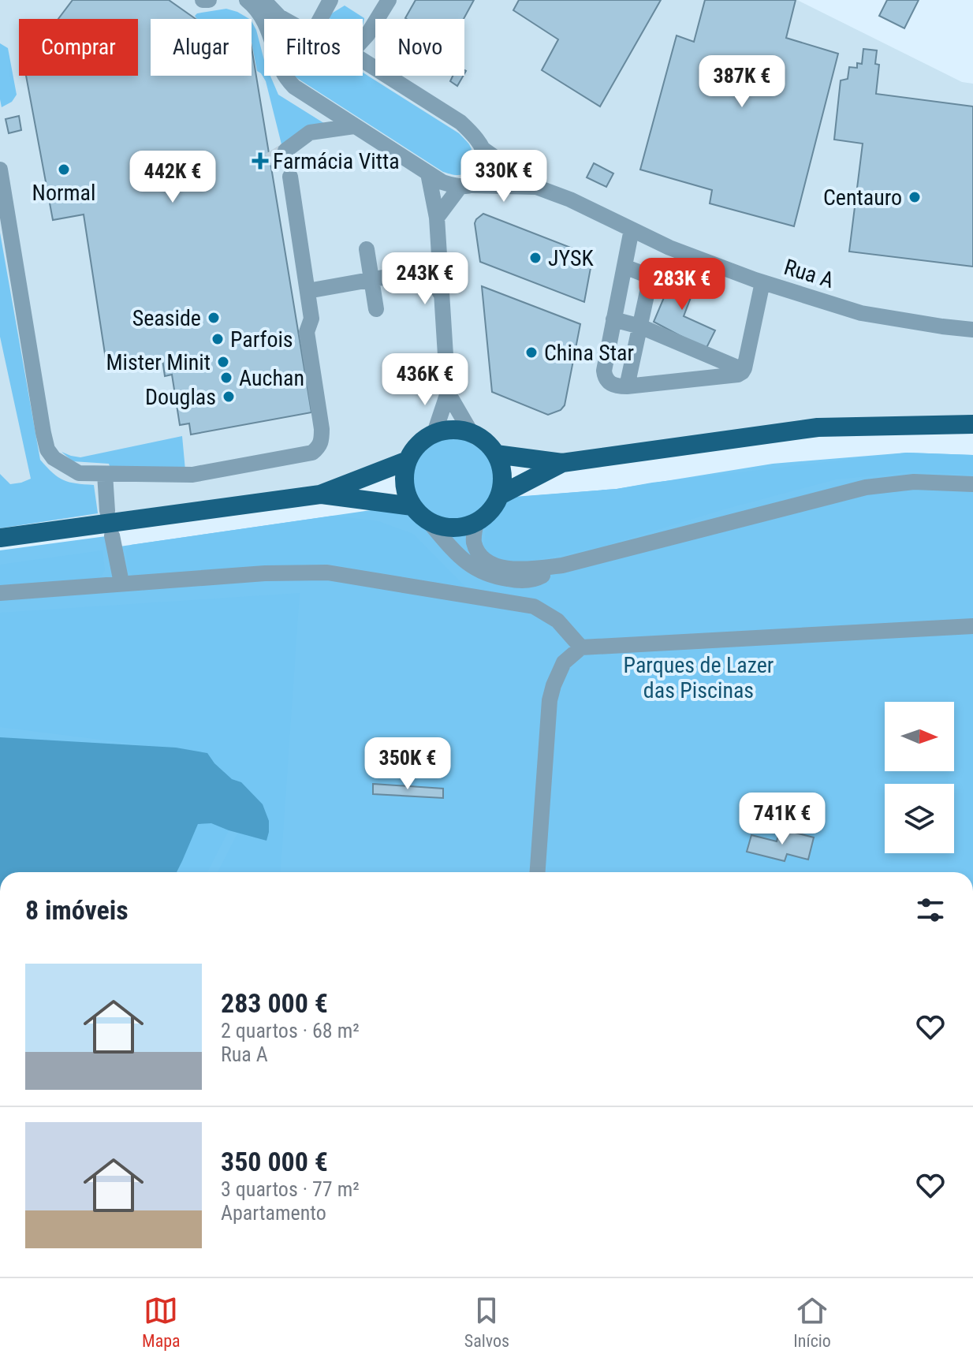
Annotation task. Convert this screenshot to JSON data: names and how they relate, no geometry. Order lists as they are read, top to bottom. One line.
{"streets":{"street":["Rua A"]},"parks":["Parques de Lazer das Piscinas"],"places":{"health":["Farmácia Vitta"],"other":["Normal","Centauro","JYSK","Seaside","Parfois","China Star","Mister Minit","Auchan","Douglas"]},"north":"right","page":{"chip":["Comprar","Alugar","Filtros","Novo"],"price":["387K €","330K €","442K €","243K €","283K €","436K €","350K €","741K €"],"heading":"8 imóveis","list":[{"name":"283 000 €","note":"2 quartos · 68 m² · Rua A"},{"name":"350 000 €","note":"3 quartos · 77 m² · Apartamento"}],"tabs":["Mapa","Salvos","Início"]}}
